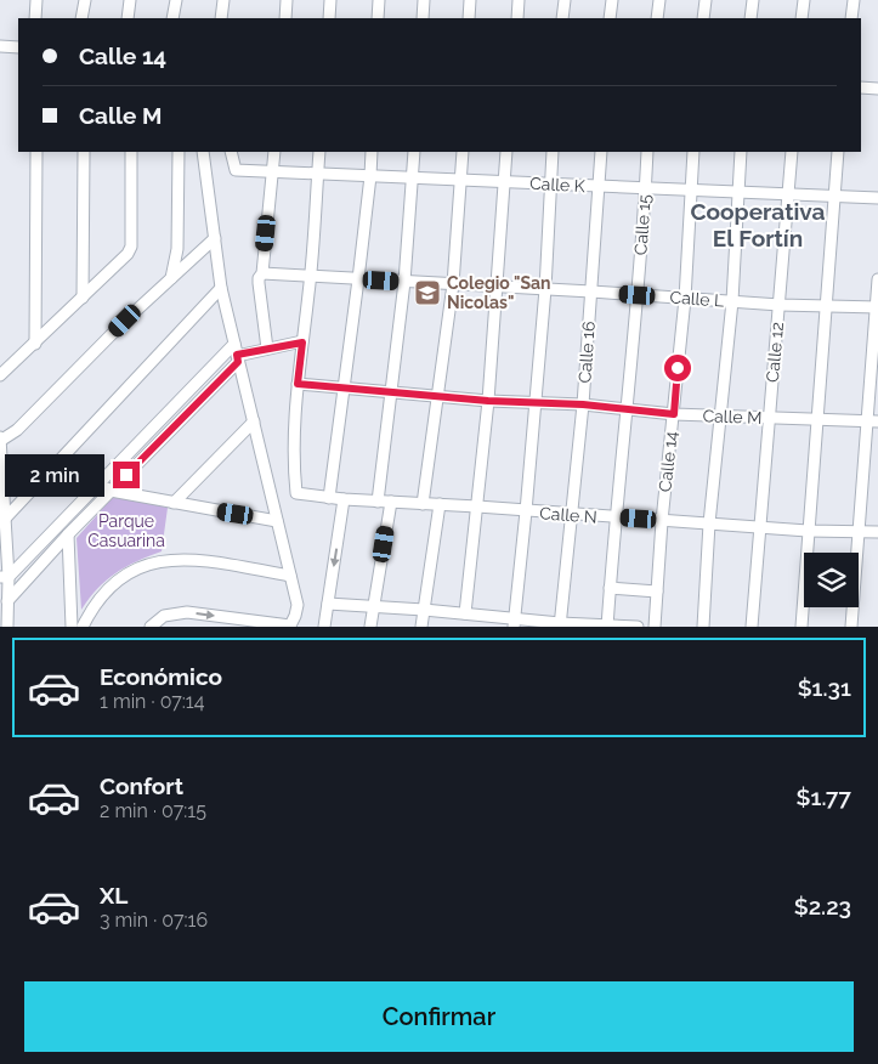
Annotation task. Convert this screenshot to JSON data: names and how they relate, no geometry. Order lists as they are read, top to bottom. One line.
{"streets":{"street":["Calle K","Calle 15","Calle L","Calle 16","Calle 12","Calle M","Calle 14","Calle N"]},"crossings":[["Calle K","Calle 15"],["Calle K","Calle 16"],["Calle K","Calle 12"],["Calle K","Calle 14"],["Calle 15","Calle L"],["Calle 15","Calle M"],["Calle 15","Calle N"],["Calle L","Calle 16"],["Calle L","Calle 12"],["Calle L","Calle 14"],["Calle 16","Calle M"],["Calle 16","Calle N"],["Calle 12","Calle M"],["Calle 12","Calle N"],["Calle M","Calle 14"],["Calle M","Calle N"],["Calle 14","Calle N"]],"districts":["Cooperativa El Fortín"],"parks":["Parque Casuarina"],"places":{"school or university":["Colegio \"San Nicolas\""]},"page":{"banner":["Calle 14","Calle M"],"bubble":"2 min","list":[{"name":"Económico","note":"1 min · 07:14","value":"$1.31"},{"name":"Confort","note":"2 min · 07:15","value":"$1.77"},{"name":"XL","note":"3 min · 07:16","value":"$2.23"}],"buttons":"Confirmar"}}
